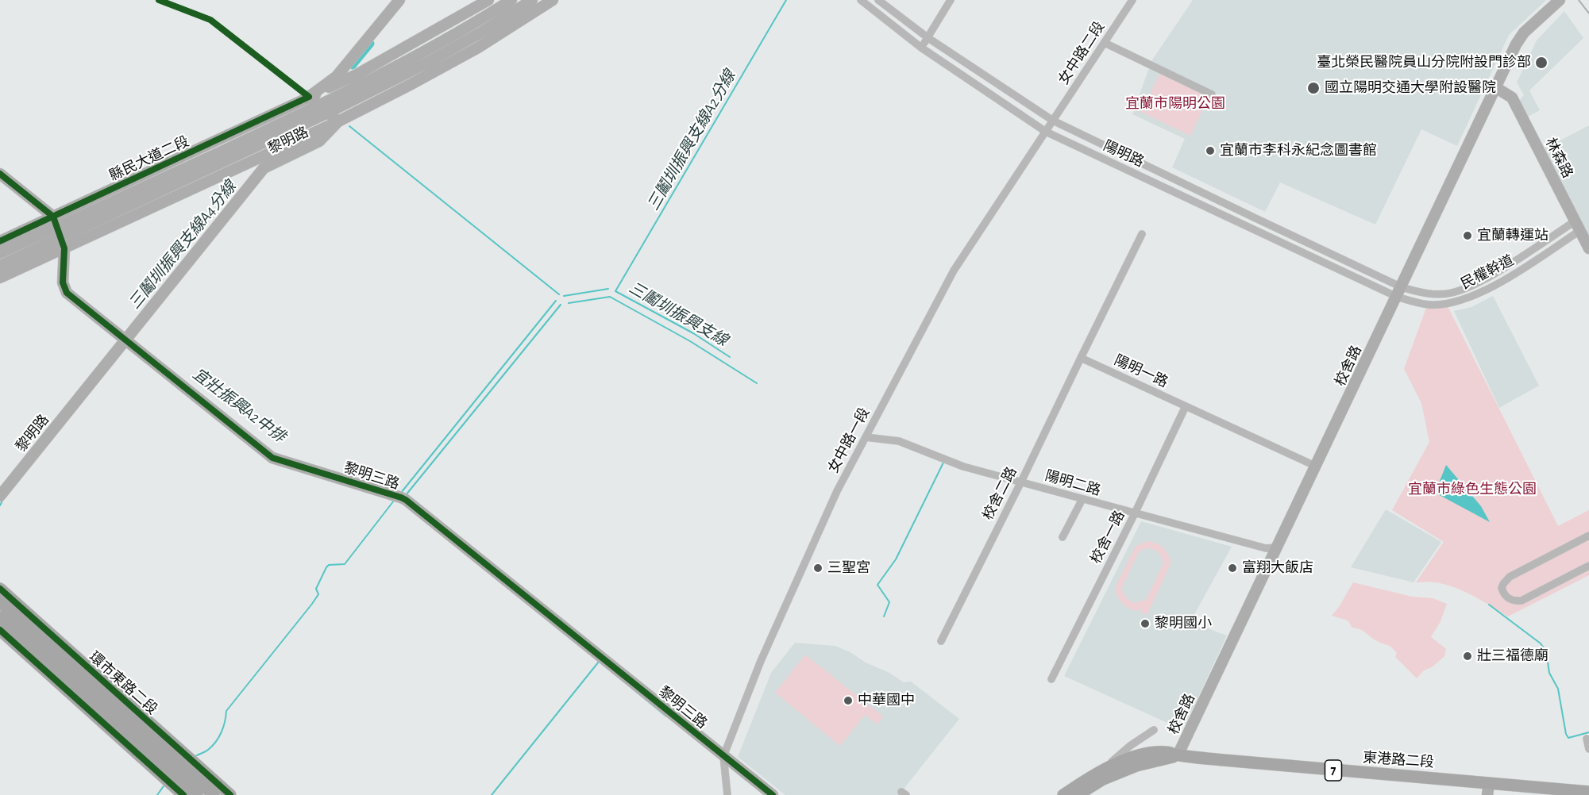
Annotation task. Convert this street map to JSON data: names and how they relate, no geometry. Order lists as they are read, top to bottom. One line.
{"streets":{"main road":["環市東路二段","東港路二段","7"],"street":["女中路二段","黎明路","陽明路","林森路","縣民大道二段","民權幹道","校舍路","陽明一路","女中路一段","黎明三路","陽明二路","校舍二路","校舍一路"]},"crossings":[["女中路二段","陽明路"],["女中路二段","女中路一段"],["黎明路","縣民大道二段"],["黎明路","黎明三路"],["陽明路","民權幹道"],["陽明路","校舍路"],["陽明路","女中路一段"],["林森路","民權幹道"],["林森路","校舍路"],["縣民大道二段","黎明三路"],["民權幹道","校舍路"],["校舍路","陽明一路"],["校舍路","陽明二路"],["校舍路","東港路二段"],["陽明一路","校舍二路"],["陽明一路","校舍一路"],["女中路一段","黎明三路"],["女中路一段","陽明二路"],["陽明二路","校舍二路"],["陽明二路","校舍一路"]],"water":["三鬮圳振興支線A2分線","三鬮圳振興支線A4分線","三鬮圳振興支線","宜壯振興A2中排"],"parks":["宜蘭市陽明公園","宜蘭市綠色生態公園"],"places":["臺北榮民醫院員山分院附設門診部","國立陽明交通大學附設醫院","宜蘭市李科永紀念圖書館","宜蘭轉運站","三聖宮","富翔大飯店","黎明國小","壯三福德廟","中華國中"]}
